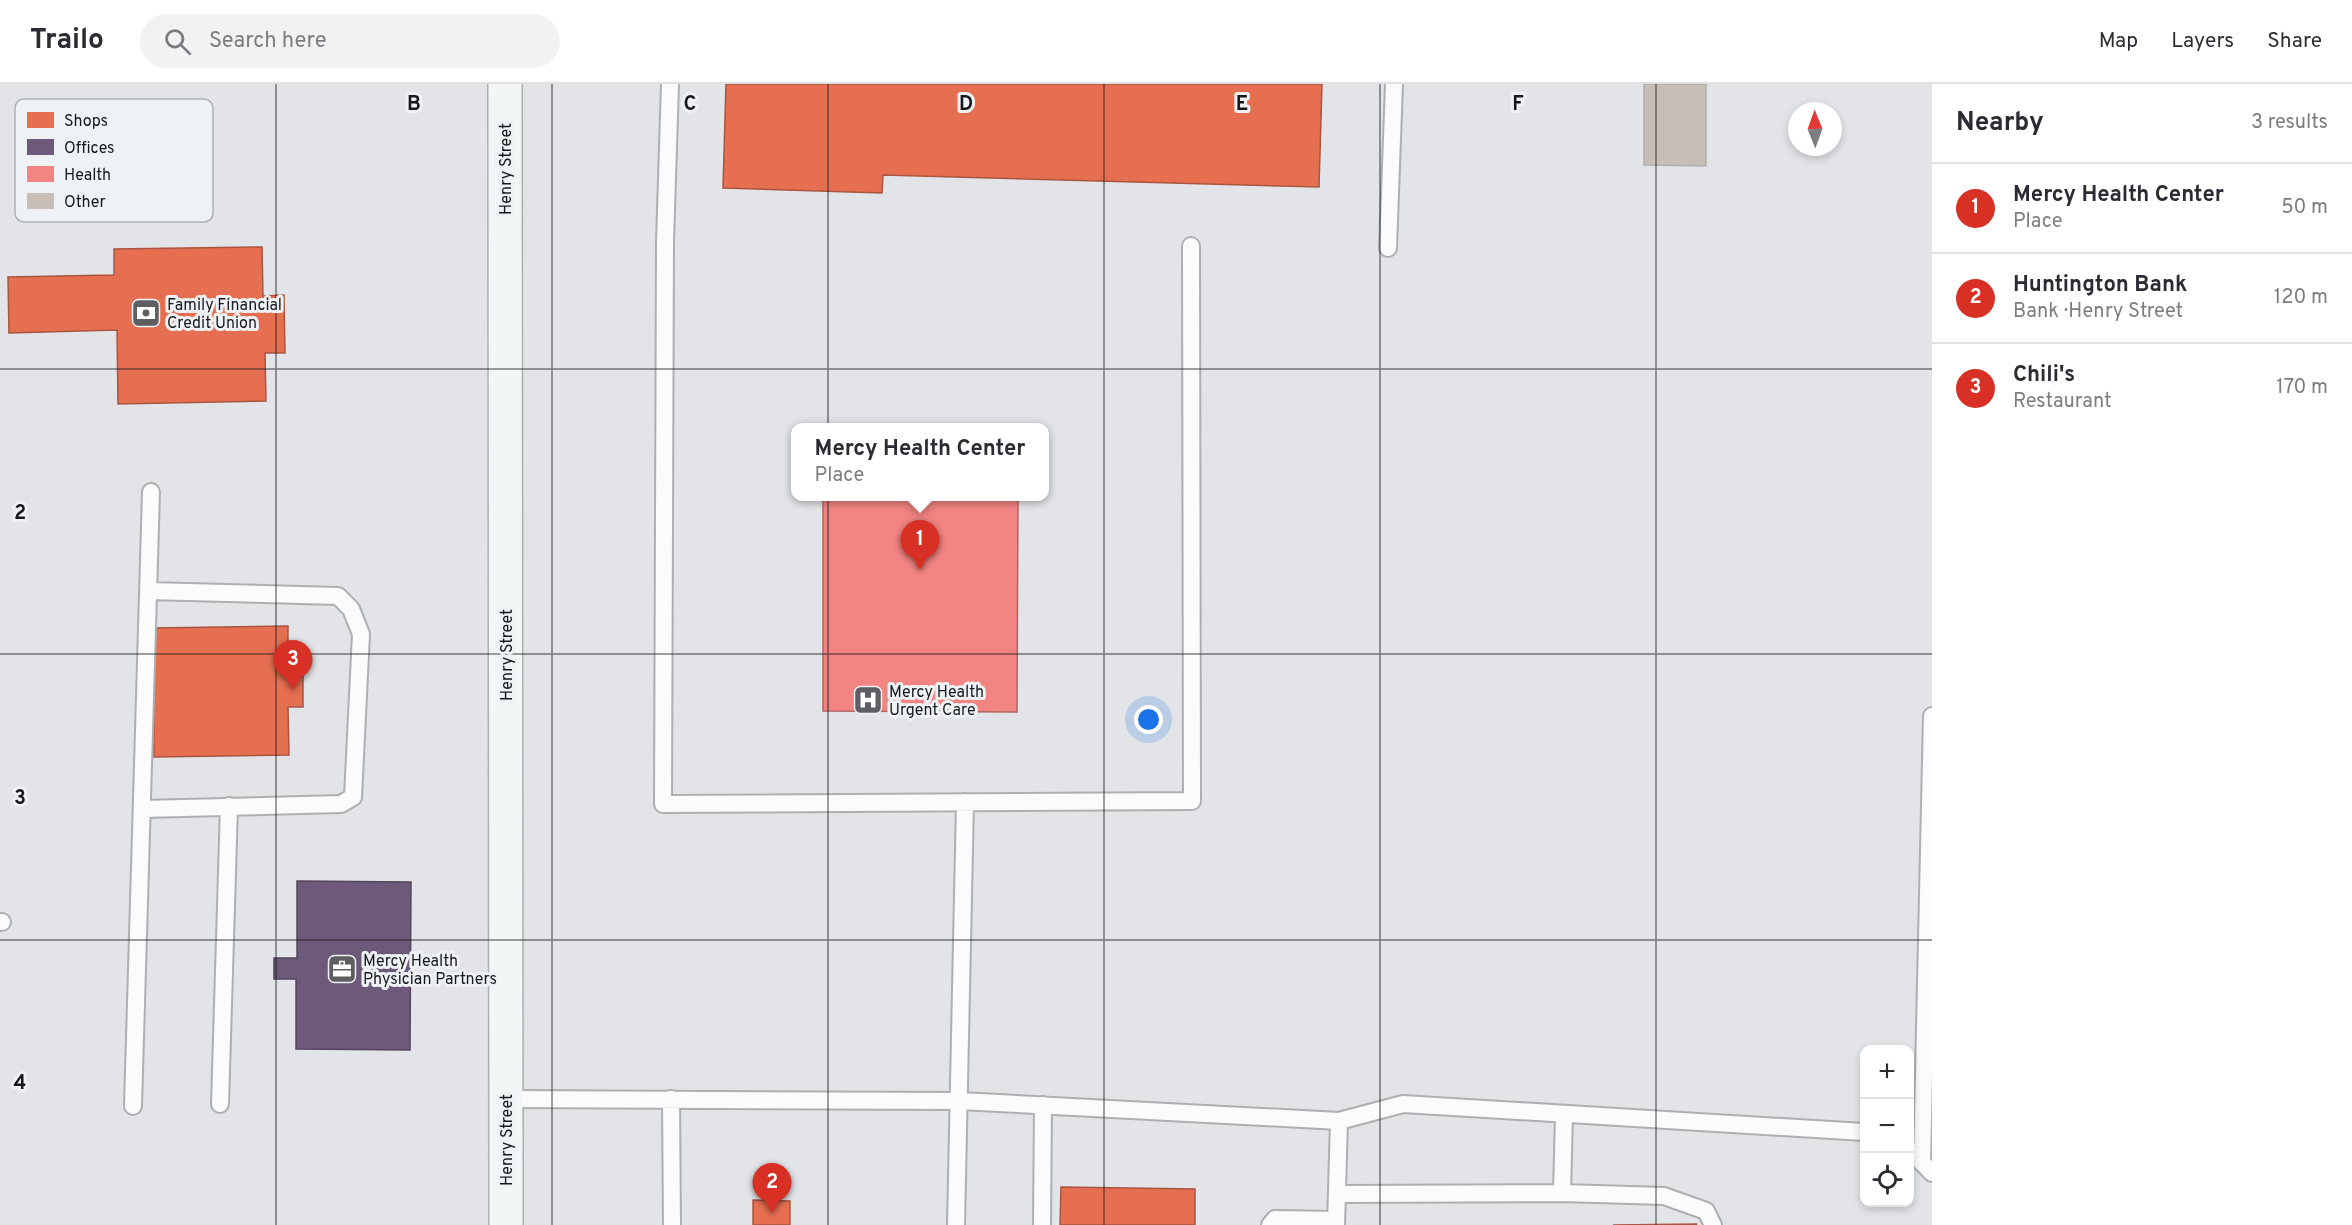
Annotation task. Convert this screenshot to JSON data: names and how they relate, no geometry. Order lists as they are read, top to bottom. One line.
{"streets":{"street":["Henry Street"]},"places":{"bank":["Family Financial Credit Union"],"hospital":["Mercy Health Urgent Care"],"office":["Mercy Health Physician Partners"]},"legend":["Shops","Offices","Health","Other"],"north":"top","page":{"header":"Trailo","search":"Search here","nav":["Map","Layers","Share"],"heading":["Nearby","3 results"],"list":[{"mark":"1","name":"Mercy Health Center","note":"Place","value":"50 m"},{"mark":"2","name":"Huntington Bank","note":"Bank · Henry Street","value":"120 m"},{"mark":"3","name":"Chili's","note":"Restaurant","value":"170 m"}],"popup":["Mercy Health Center","Place"],"pins":["1","3","2"],"map_buttons":["+","−"]},"grid":{"columns":["B","C","D","E","F"],"rows":["2","3","4"]}}
